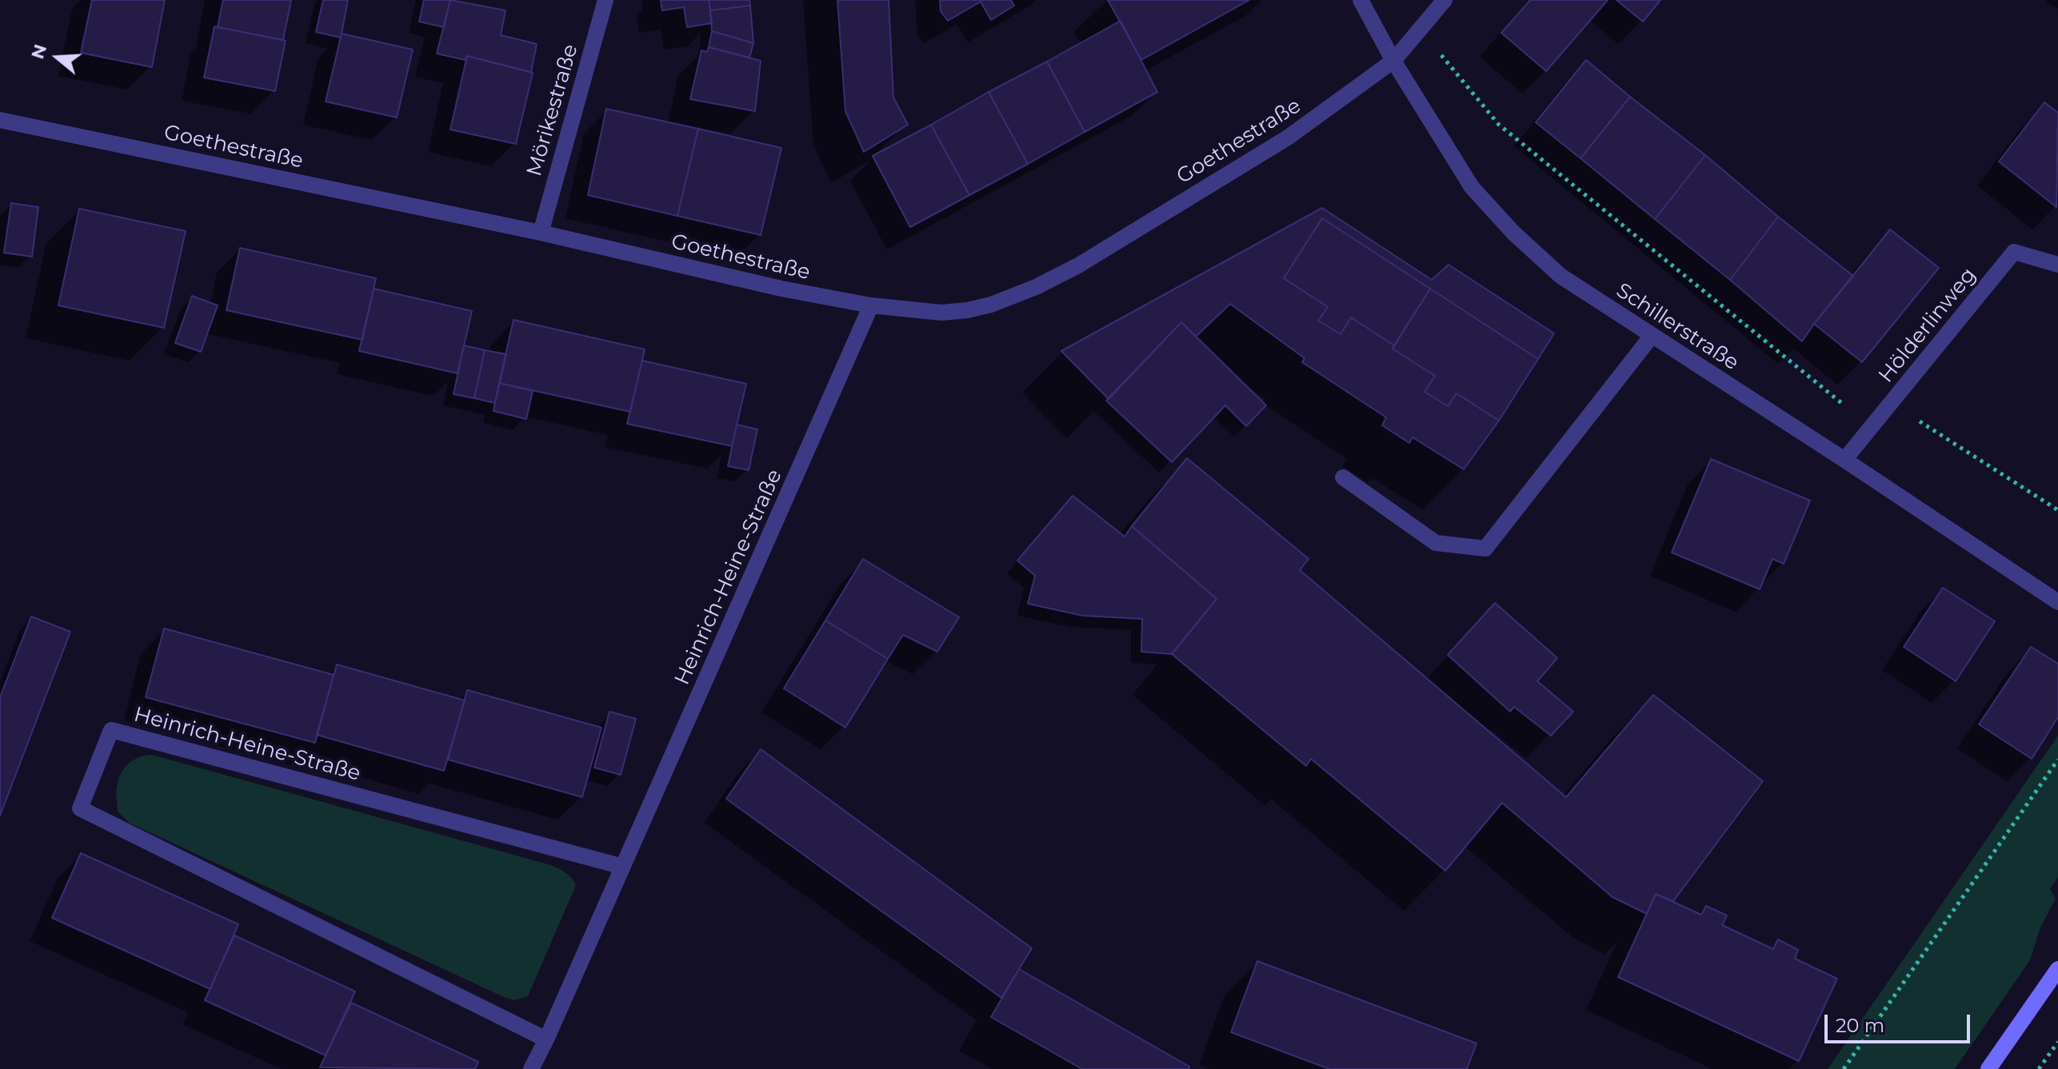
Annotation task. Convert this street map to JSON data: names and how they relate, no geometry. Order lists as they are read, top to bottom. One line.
{"streets":{"street":["Mörikestraße","Goethestraße","Hölderlinweg","Schillerstraße","Heinrich-Heine-Straße"]},"crossings":[["Mörikestraße","Goethestraße"],["Goethestraße","Schillerstraße"],["Goethestraße","Heinrich-Heine-Straße"],["Hölderlinweg","Schillerstraße"]],"scale_bar":"20 m","north":"left"}
